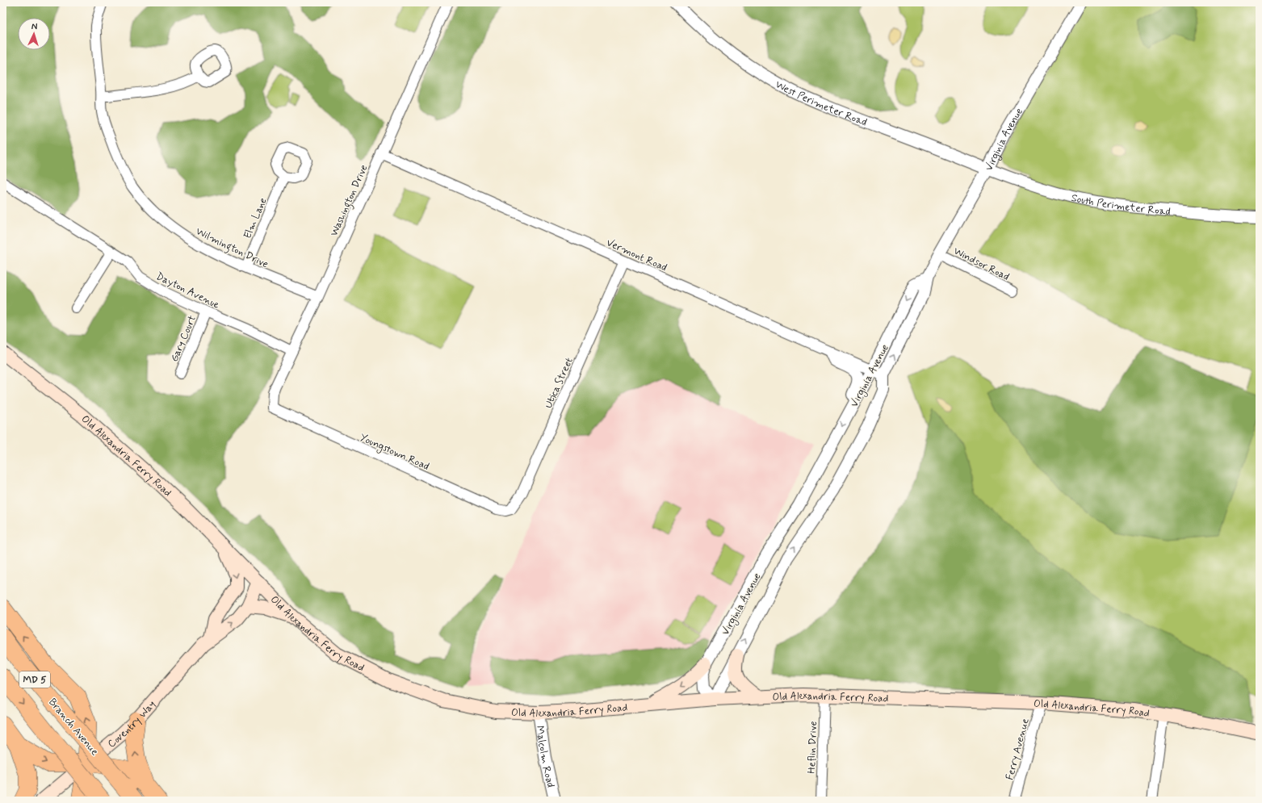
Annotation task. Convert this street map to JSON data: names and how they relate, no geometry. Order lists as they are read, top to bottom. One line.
{"streets":{"highway":["MD 5","Branch Avenue"],"main road":["Old Alexandria Ferry Road","Coventry Way"],"street":["West Perimeter Road","Virginia Avenue","Washington Drive","South Perimeter Road","Elm Lane","Wilmington Drive","Vermont Road","Windsor Road","Dayton Avenue","Gary Court","Utica Street","Youngstown Road","Heflin Drive","Ferry Avenue","Malcolm Road"]},"crossings":[["West Perimeter Road","Virginia Avenue"],["West Perimeter Road","South Perimeter Road"],["Virginia Avenue","South Perimeter Road"],["Virginia Avenue","Vermont Road"],["Virginia Avenue","Windsor Road"],["Virginia Avenue","Old Alexandria Ferry Road"],["Washington Drive","Wilmington Drive"],["Washington Drive","Vermont Road"],["Washington Drive","Dayton Avenue"],["Washington Drive","Youngstown Road"],["Elm Lane","Wilmington Drive"],["Vermont Road","Utica Street"],["Dayton Avenue","Gary Court"],["Utica Street","Youngstown Road"],["Old Alexandria Ferry Road","Coventry Way"],["Old Alexandria Ferry Road","Heflin Drive"],["Old Alexandria Ferry Road","Ferry Avenue"],["Old Alexandria Ferry Road","Malcolm Road"]],"north":"top"}
